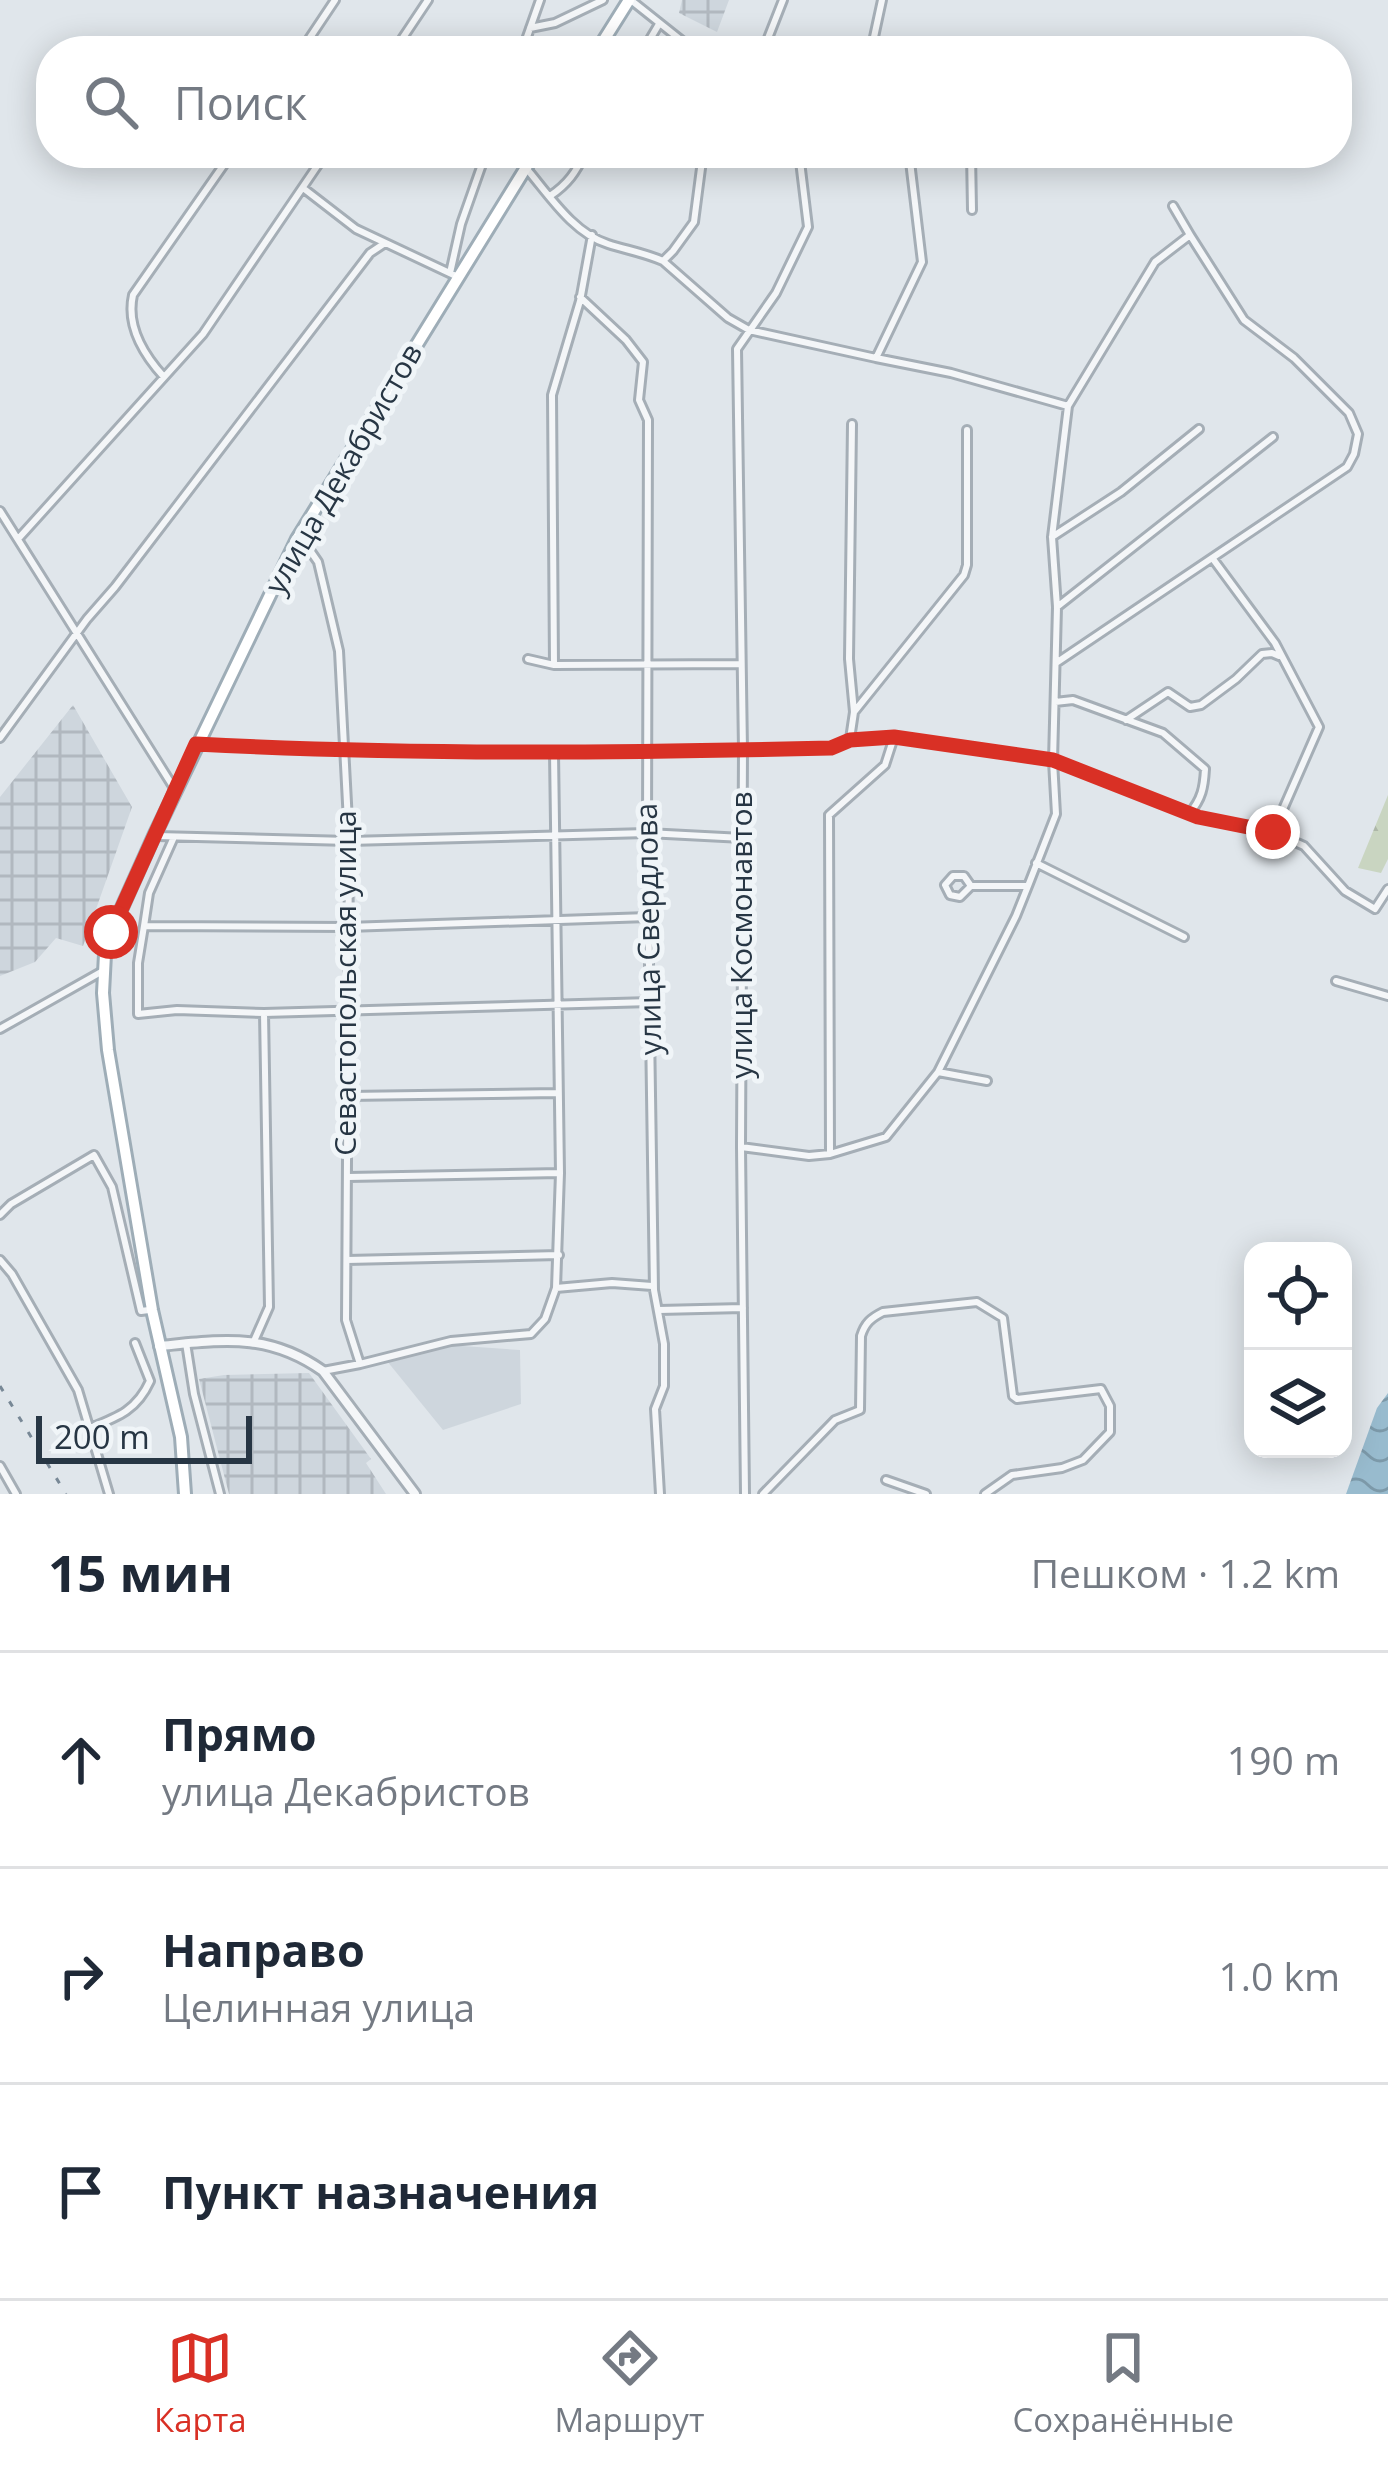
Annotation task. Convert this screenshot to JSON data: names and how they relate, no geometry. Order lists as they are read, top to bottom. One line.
{"streets":{"main road":["улица Декабристов"],"street":["улица Свердлова","улица Космонавтов","Севастопольская улица"]},"crossings":[["улица Декабристов","Севастопольская улица"]],"scale_bar":"200 m","page":{"search":"Поиск","scale":"200 m","heading":["15 мин","Пешком · 1.2 km"],"list":[["Прямо","улица Декабристов","190 m"],["Направо","Целинная улица","1.0 km"],"Пункт назначения"],"nav":["Карта","Маршрут","Сохранённые"]}}
